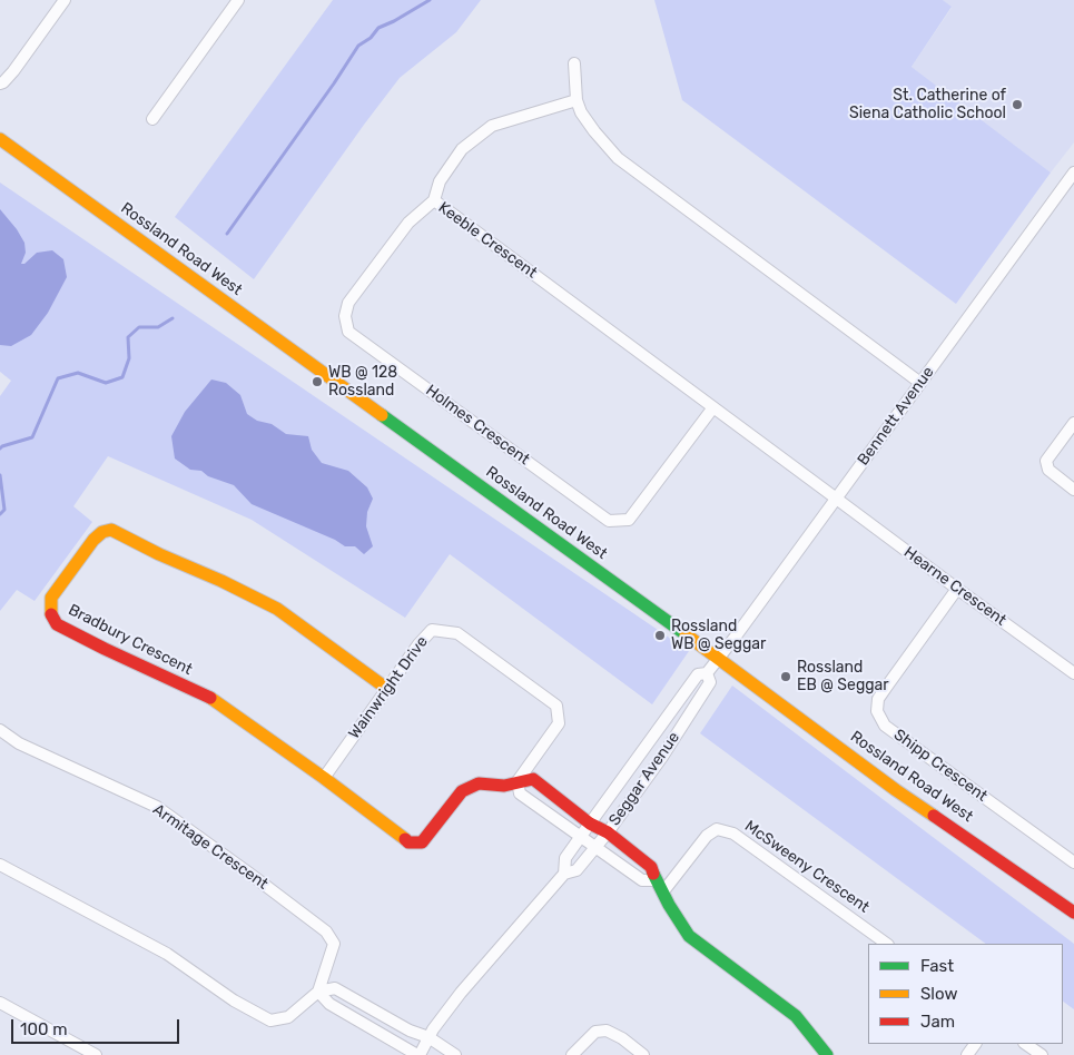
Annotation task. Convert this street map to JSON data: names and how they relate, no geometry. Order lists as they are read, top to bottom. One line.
{"streets":{"street":["Keeble Crescent","Rossland Road West","Bennett Avenue","Holmes Crescent","Hearne Crescent","Bradbury Crescent","Wainwright Drive","Shipp Crescent","Seggar Avenue","Armitage Crescent","McSweeny Crescent"]},"crossings":[["Keeble Crescent","Bennett Avenue"],["Keeble Crescent","Holmes Crescent"],["Keeble Crescent","Hearne Crescent"],["Rossland Road West","Bennett Avenue"],["Rossland Road West","Seggar Avenue"],["Bennett Avenue","Hearne Crescent"],["Bennett Avenue","Seggar Avenue"],["Hearne Crescent","Shipp Crescent"],["Bradbury Crescent","Wainwright Drive"],["Bradbury Crescent","Seggar Avenue"]],"places":["St. Catherine of Siena Catholic School","WB @ 128 Rossland","Rossland WB @ Seggar","Rossland EB @ Seggar"],"legend":["Fast","Slow","Jam"],"scale_bar":"100 m"}
